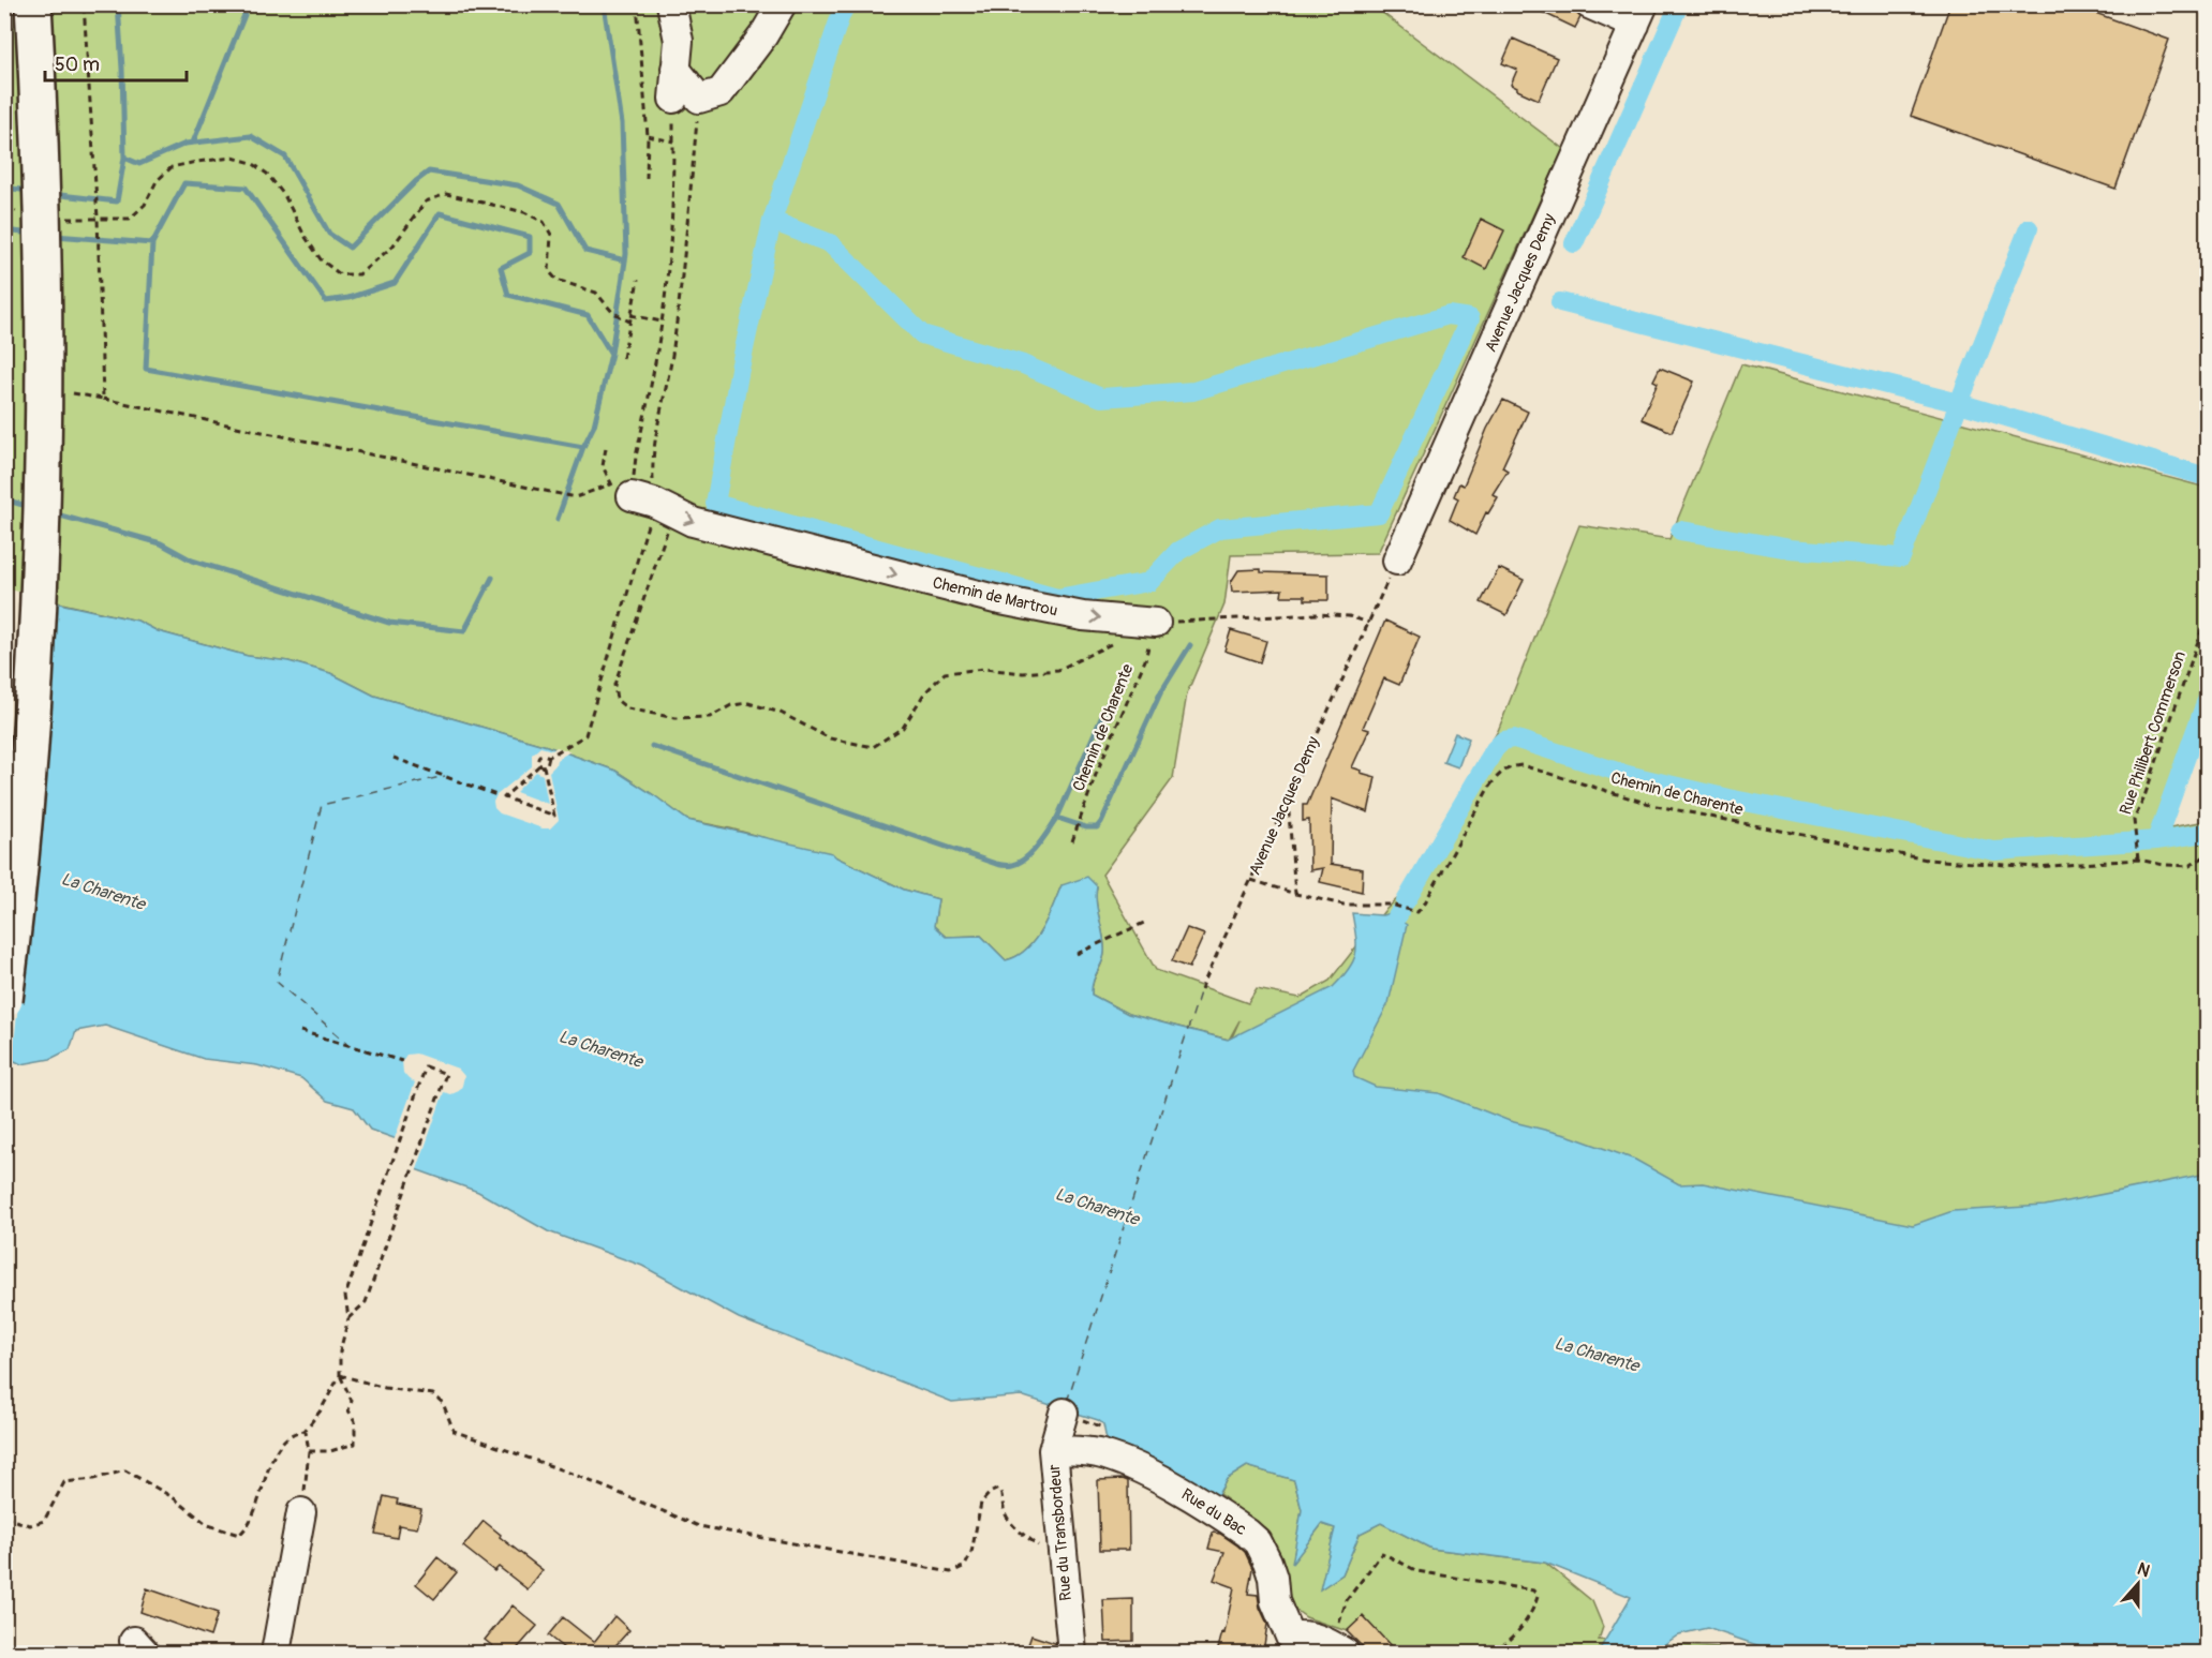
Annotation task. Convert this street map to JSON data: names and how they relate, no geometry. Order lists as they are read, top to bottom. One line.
{"streets":{"street":["Avenue Jacques Demy","Chemin de Martrou","Rue du Bac","Rue du Transbordeur"],"path":["Chemin de Charente","Rue Philibert Commerson"]},"crossings":[["Avenue Jacques Demy","Chemin de Charente"],["Chemin de Martrou","Chemin de Charente"],["Chemin de Charente","Rue Philibert Commerson"],["Rue du Bac","Rue du Transbordeur"]],"one_way":["Chemin de Martrou"],"water":["La Charente"],"scale_bar":"50 m","north":"top"}
